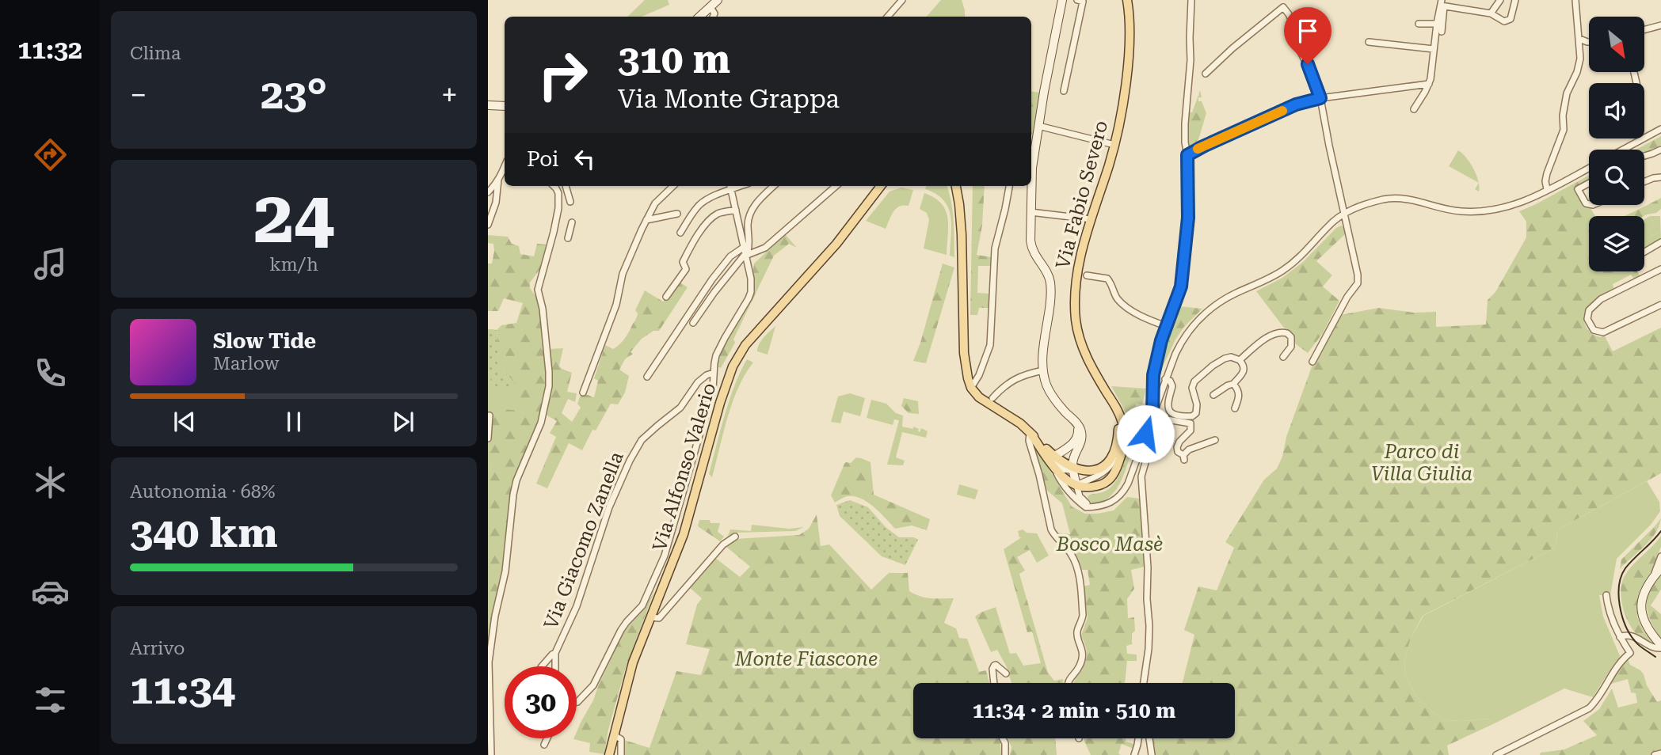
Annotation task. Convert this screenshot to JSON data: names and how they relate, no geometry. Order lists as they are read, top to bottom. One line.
{"streets":{"main road":["Via Fabio Severo","Via Alfonso Valerio"],"street":["Via Giacomo Zanella"]},"parks":["Parco di Villa Giulia","Bosco Masè","Monte Fiascone"],"north":"bottom right","page":{"tabs":"11:32","tile":["Clima",["24","km/h"],["Autonomia · 68%","340 km"],["Arrivo","11:34"]],"turn":["310 m","Via Monte Grappa"],"heat":["−","23°","+"],"then":"Poi","song":["Slow Tide","Marlow"],"limit":"30","trip":"11:34 · 2 min · 510 m"}}
